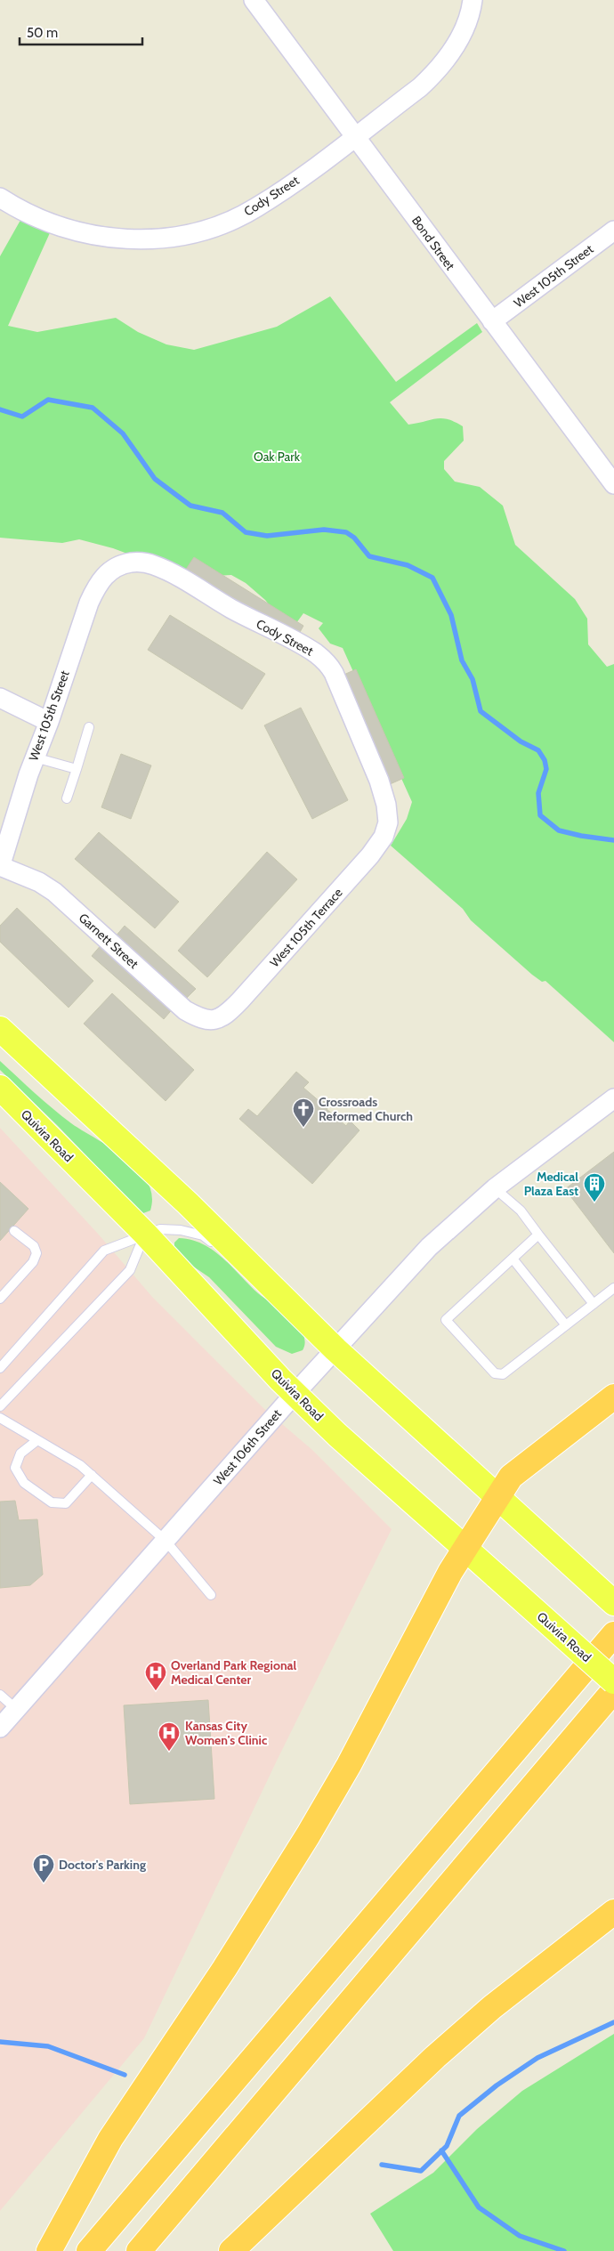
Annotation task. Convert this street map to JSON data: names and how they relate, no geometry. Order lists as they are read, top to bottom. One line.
{"streets":{"main road":["Quivira Road"],"street":["Cody Street","Bond Street","West 105th Street","West 105th Terrace","Garnett Street","West 106th Street"]},"crossings":[["Cody Street","Bond Street"],["Cody Street","West 105th Street"],["Cody Street","West 105th Terrace"],["Bond Street","West 105th Street"],["West 105th Street","Garnett Street"],["West 105th Terrace","Garnett Street"],["Quivira Road","West 106th Street"]],"parks":["Oak Park"],"places":{"church":["Crossroads Reformed Church"],"building":["Medical Plaza East"],"hospital":["Overland Park Regional Medical Center","Kansas City Women's Clinic"],"parking":["Doctor's Parking"]},"scale_bar":"50 m"}
